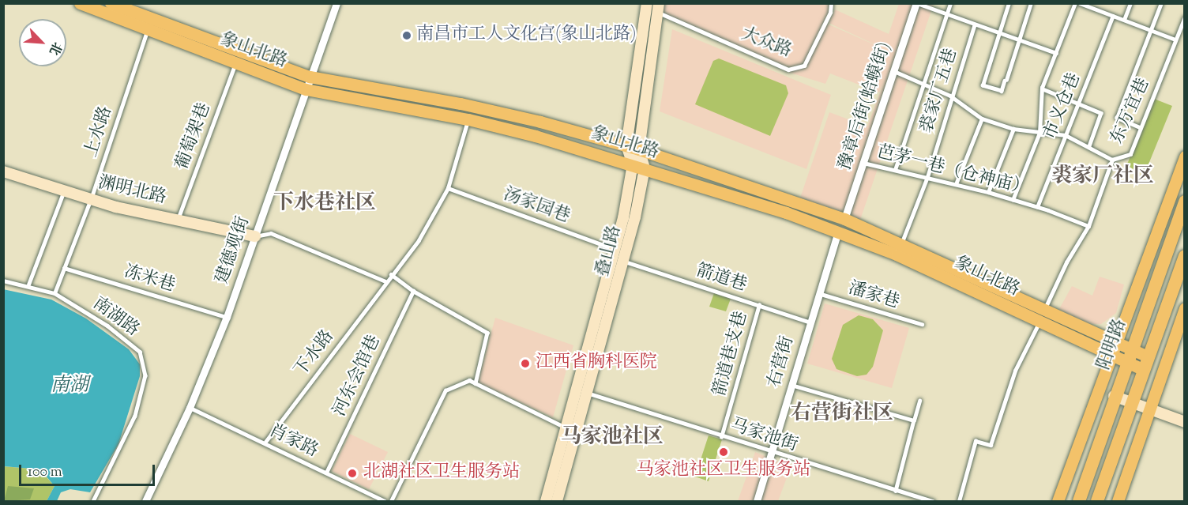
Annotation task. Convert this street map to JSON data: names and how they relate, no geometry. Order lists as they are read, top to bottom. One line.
{"streets":{"highway":["阳明路"],"main road":["象山北路","渊明北路","叠山路"],"street":["豫章后街(蛤蟆街)","建德观街","右营街"],"lane":["大众路","裘家厂五巷","市义仓巷","东万宜巷","上水路","葡萄架巷","芭茅一巷（仓神庙）","汤家园巷","箭道巷","冻米巷","潘家巷","南湖路","下水路","箭道巷支巷","河东会馆巷","马家池街","肖家路"]},"crossings":[["大众路","叠山路"],["象山北路","裘家厂五巷"],["象山北路","豫章后街(蛤蟆街)"],["象山北路","东万宜巷"],["象山北路","上水路"],["象山北路","葡萄架巷"],["象山北路","建德观街"],["象山北路","叠山路"],["象山北路","阳明路"],["象山北路","下水路"],["象山北路","右营街"],["裘家厂五巷","芭茅一巷（仓神庙）"],["豫章后街(蛤蟆街)","芭茅一巷（仓神庙）"],["市义仓巷","芭茅一巷（仓神庙）"],["东万宜巷","芭茅一巷（仓神庙）"],["上水路","渊明北路"],["上水路","冻米巷"],["上水路","南湖路"],["葡萄架巷","渊明北路"],["渊明北路","建德观街"],["汤家园巷","叠山路"],["汤家园巷","下水路"],["建德观街","冻米巷"],["建德观街","肖家路"],["叠山路","箭道巷"],["叠山路","马家池街"],["箭道巷","箭道巷支巷"],["箭道巷","右营街"],["潘家巷","右营街"],["下水路","肖家路"],["箭道巷支巷","马家池街"],["右营街","马家池街"],["河东会馆巷","肖家路"]],"districts":["裘家厂社区","下水巷社区","右营街社区","马家池社区"],"water":["南湖"],"places":["南昌市工人文化宫(象山北路)","江西省胸科医院","马家池社区卫生服务站","北湖社区卫生服务站"],"scale_bar":"100 m","north":"bottom right"}
